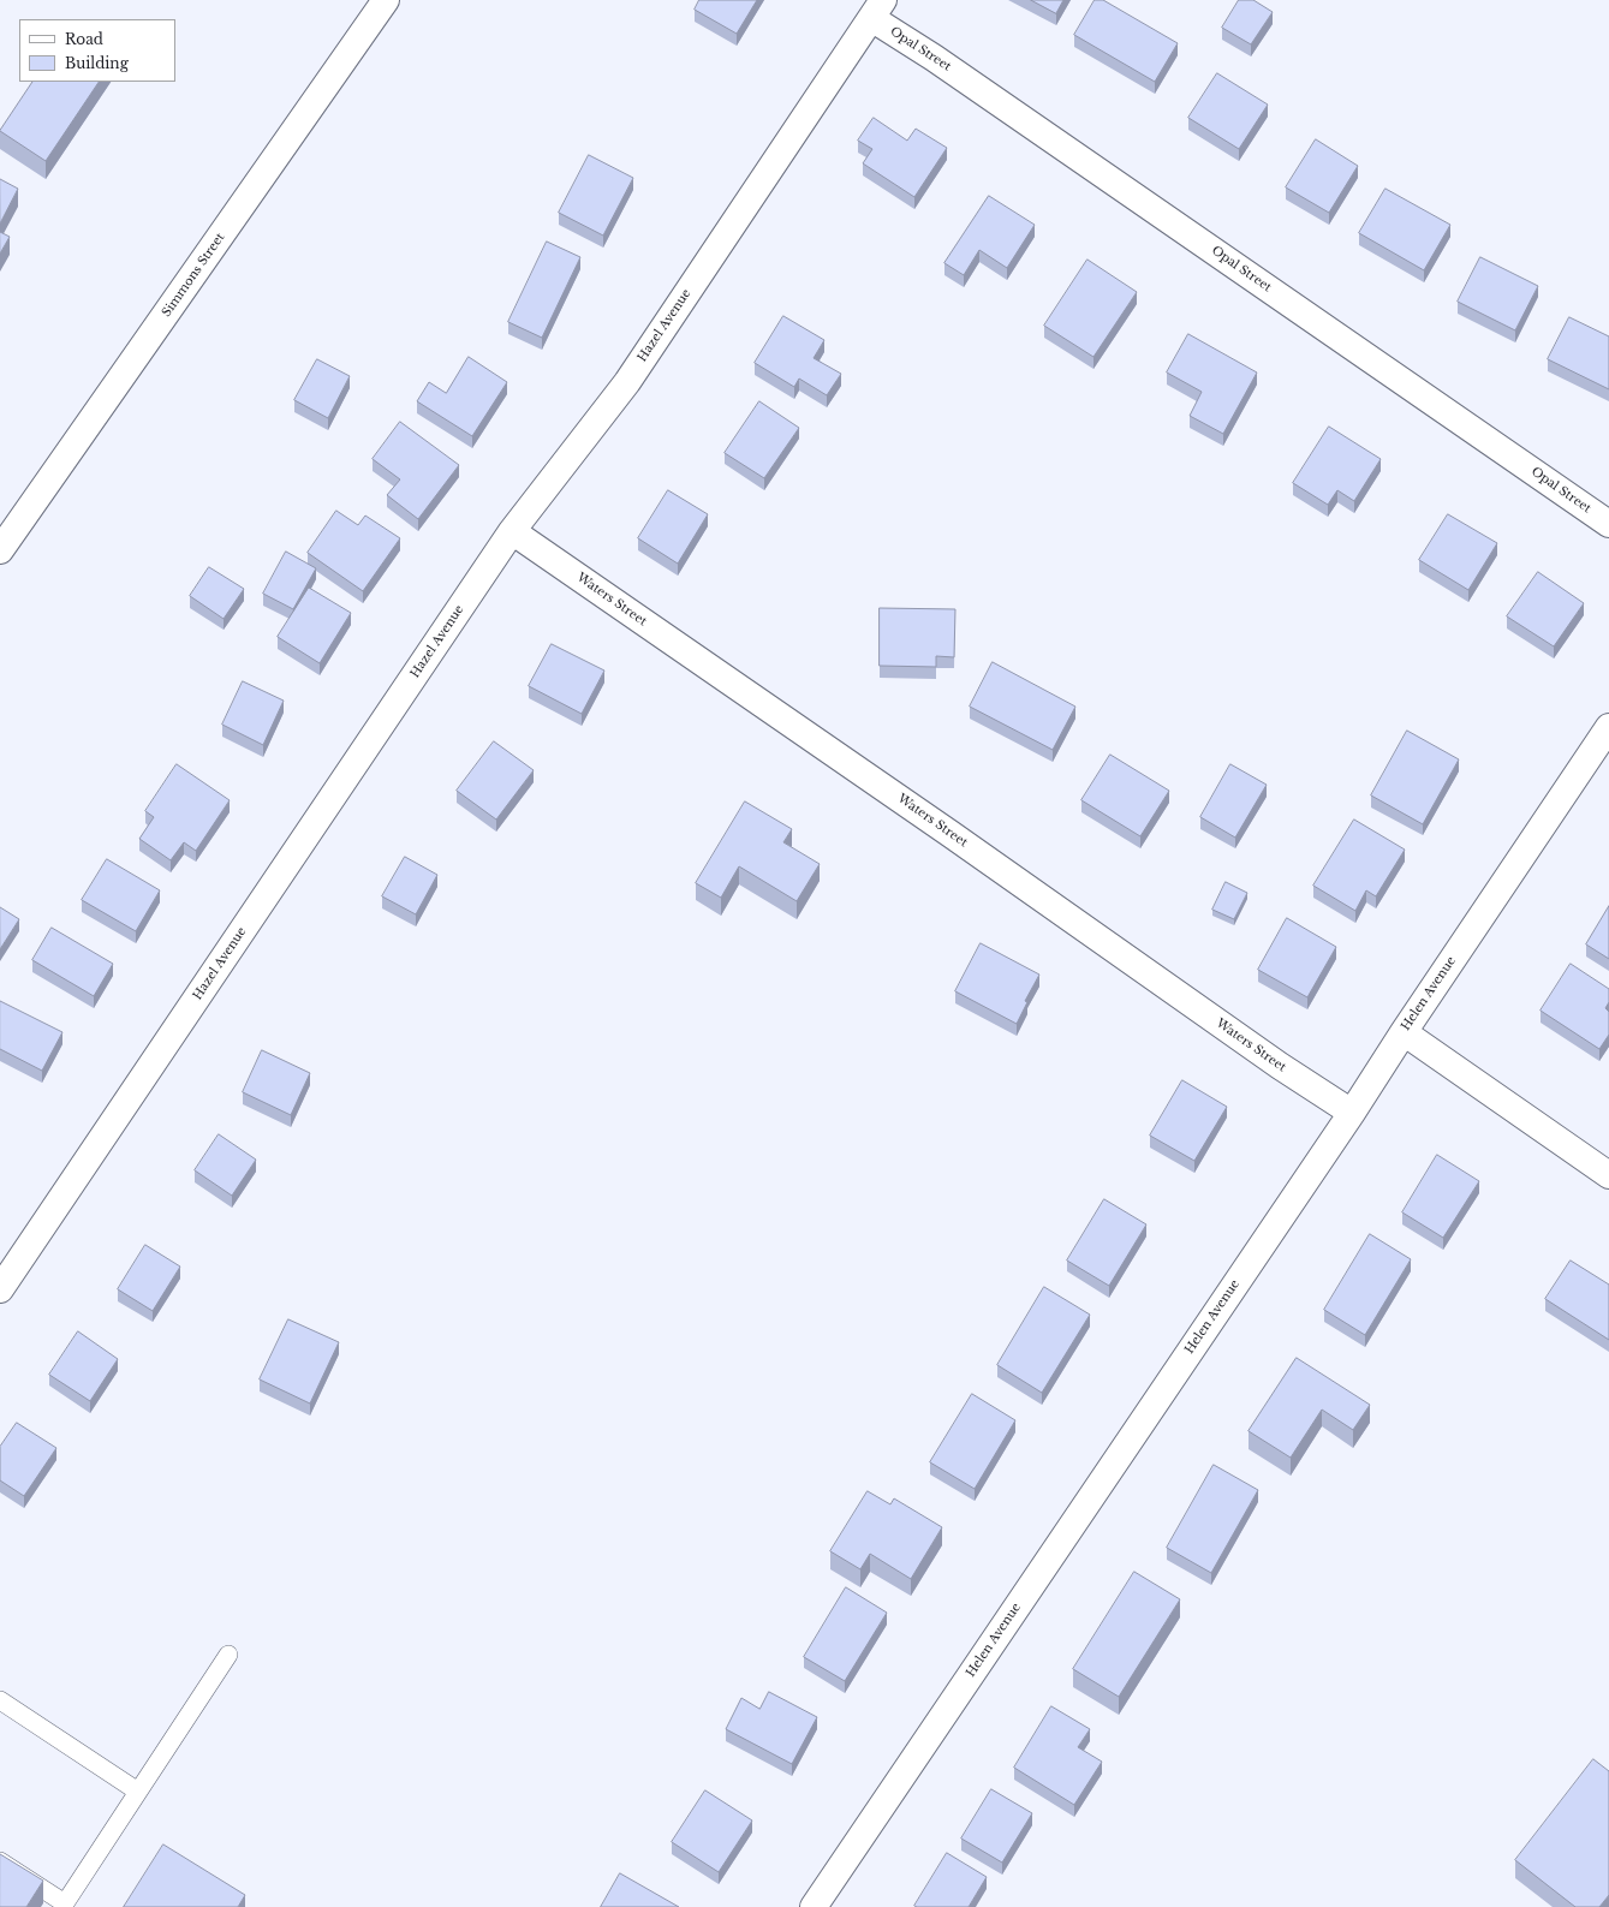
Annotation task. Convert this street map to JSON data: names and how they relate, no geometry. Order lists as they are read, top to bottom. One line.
{"streets":{"street":["Opal Street","Simmons Street","Hazel Avenue","Waters Street","Helen Avenue"]},"crossings":[["Opal Street","Hazel Avenue"],["Hazel Avenue","Waters Street"],["Waters Street","Helen Avenue"]],"legend":["Road","Building"]}
